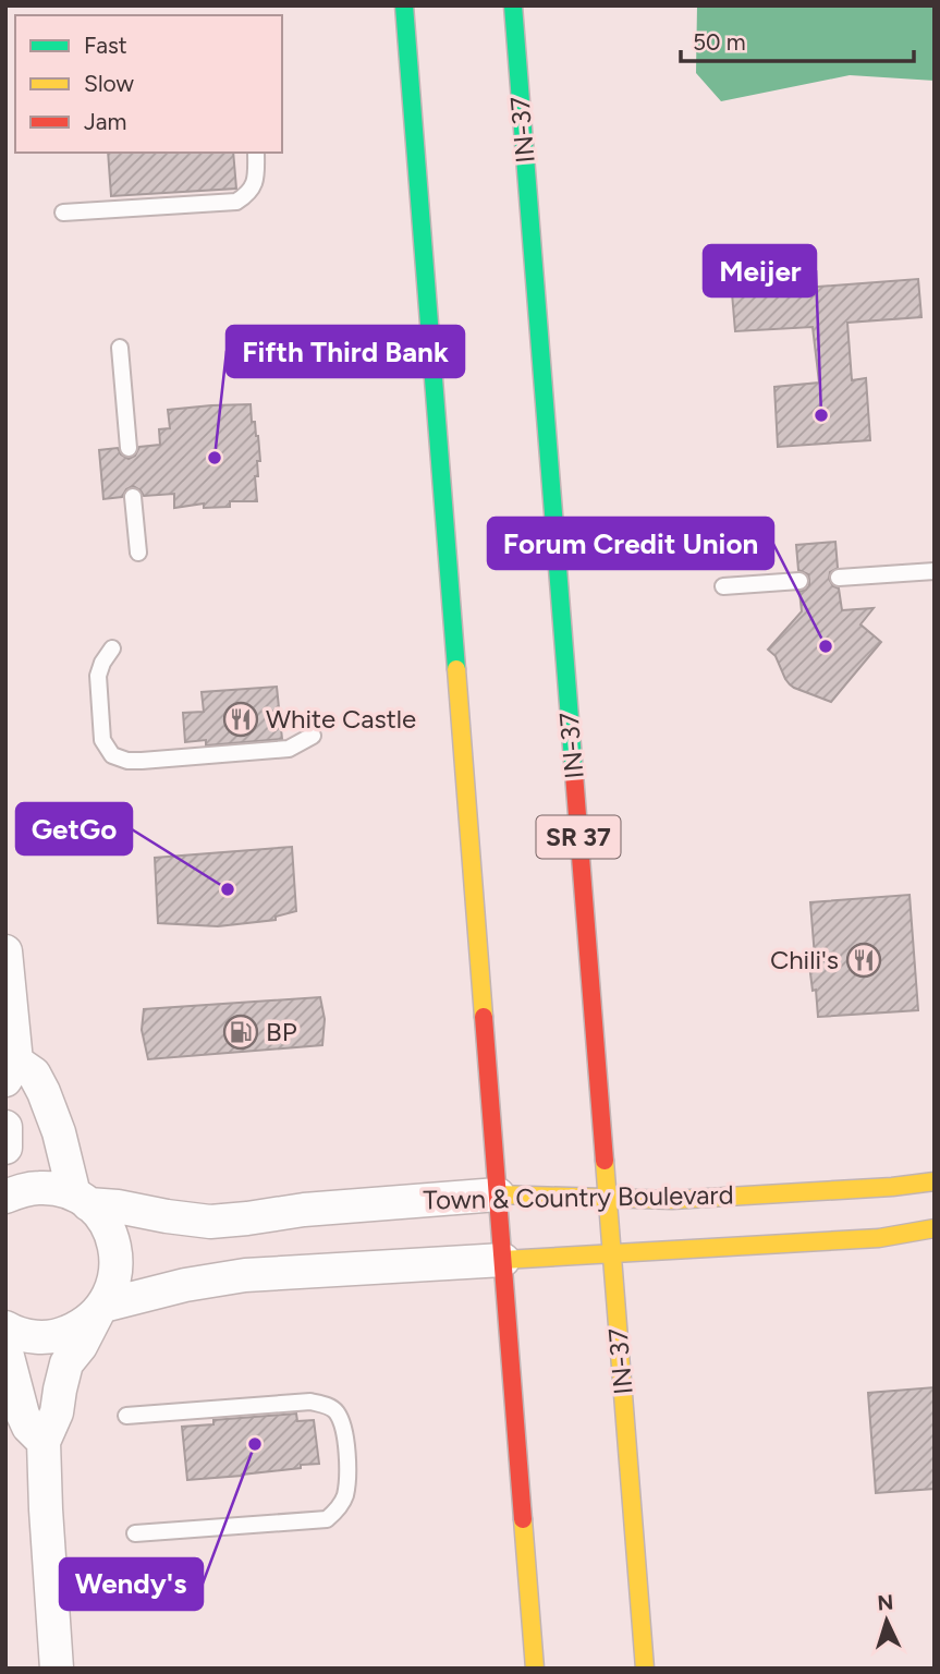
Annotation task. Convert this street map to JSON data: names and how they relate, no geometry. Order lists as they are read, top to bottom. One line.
{"streets":{"main road":["IN-37","SR 37","Town & Country Boulevard"]},"crossings":[["IN-37","Town & Country Boulevard"]],"places":{"other":["Meijer","Fifth Third Bank","Forum Credit Union","GetGo","Wendy's"],"restaurant":["White Castle","Chili's"],"fuel station":["BP"]},"legend":["Fast","Slow","Jam"],"scale_bar":"50 m","north":"top"}
